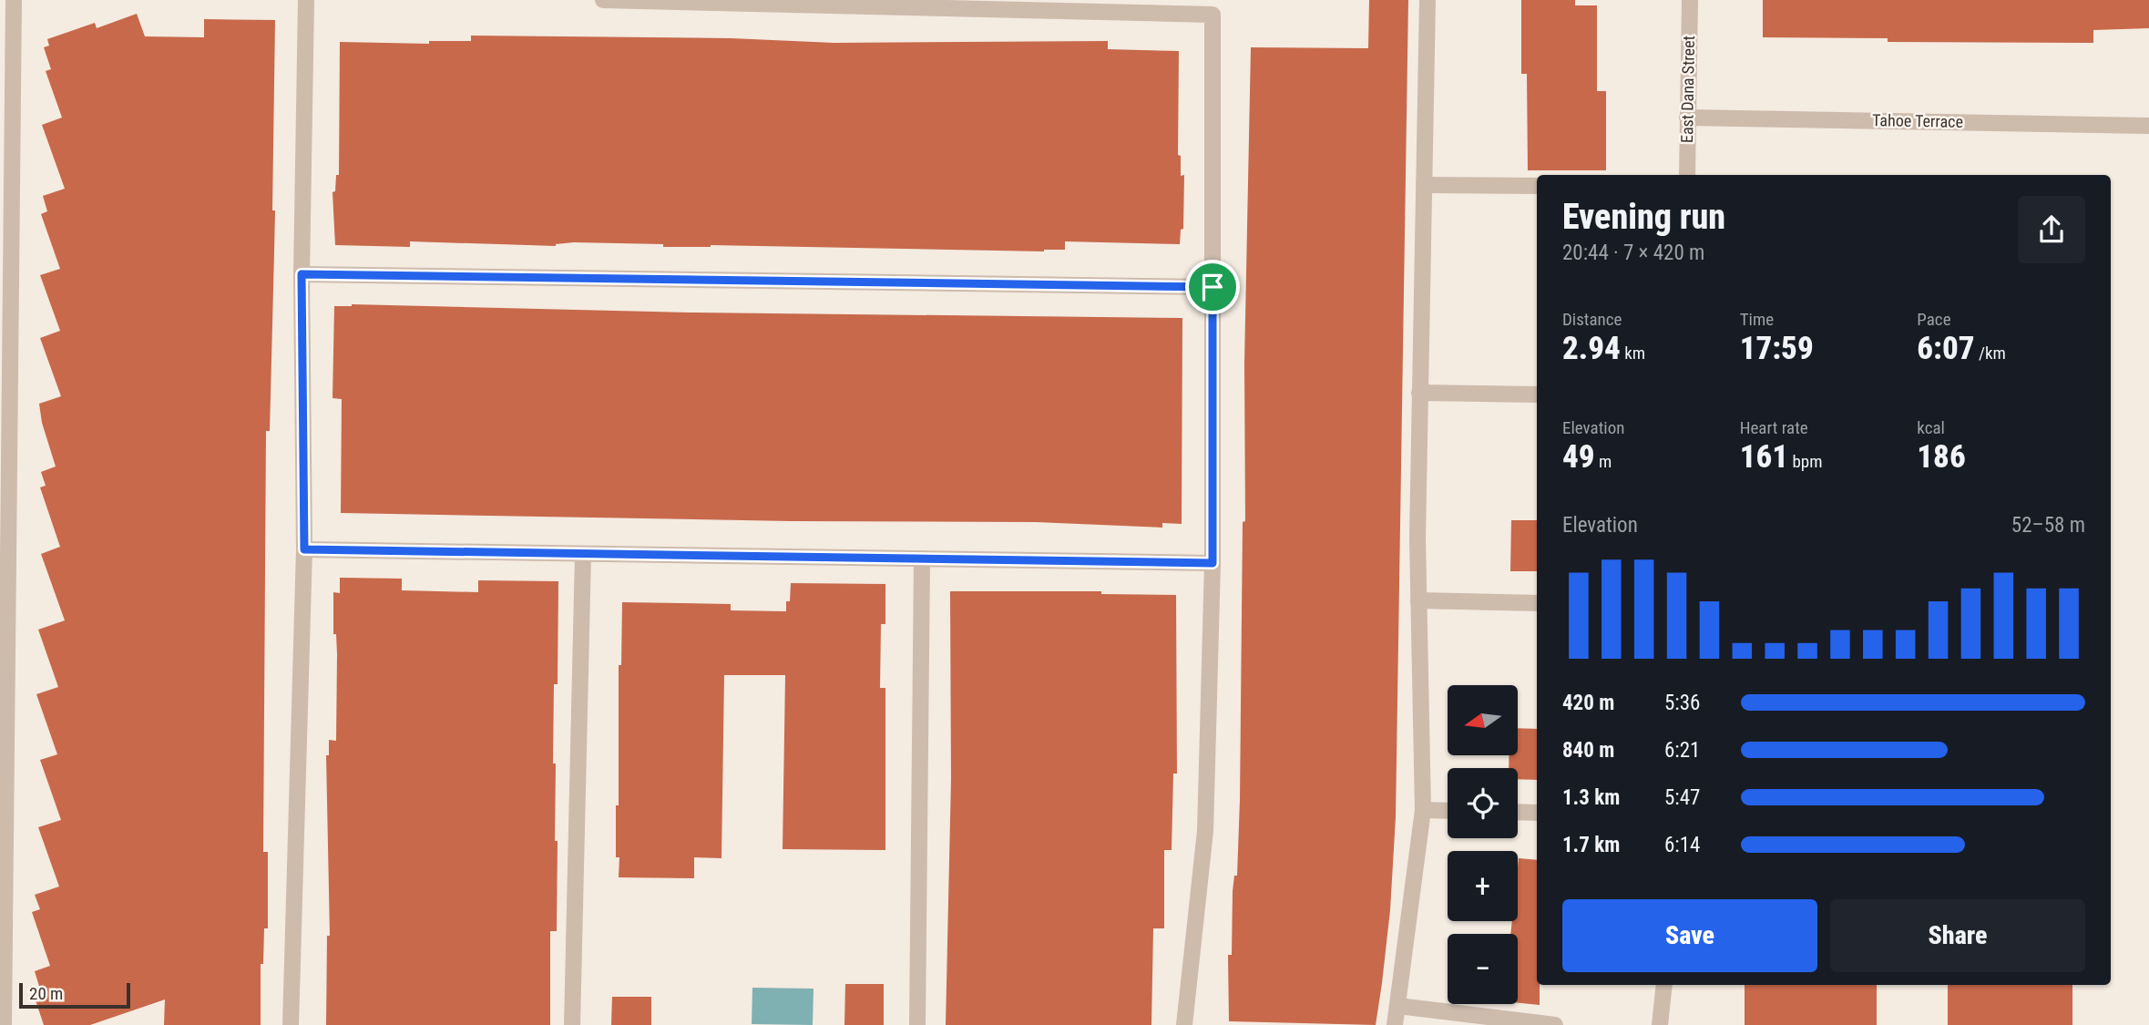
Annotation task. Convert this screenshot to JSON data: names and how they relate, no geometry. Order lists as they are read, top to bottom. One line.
{"streets":{"street":["East Dana Street","Tahoe Terrace"]},"crossings":[["East Dana Street","Tahoe Terrace"]],"scale_bar":"20 m","north":"left","page":{"heading":["Evening run","20:44 · 7 × 420 m"],"stats":[["Distance","2.94 km"],["Time","17:59"],["Pace","6:07 /km"],["Elevation","49 m"],["Heart rate","161 bpm"],["kcal","186"]],"chart":["Elevation","52–58 m"],"list":[{"name":"420 m","note":"5:36"},{"name":"840 m","note":"6:21"},{"name":"1.3 km","note":"5:47"},{"name":"1.7 km","note":"6:14"}],"map_buttons":["+","−"],"buttons":["Save","Share"],"scale":"20 m"}}
